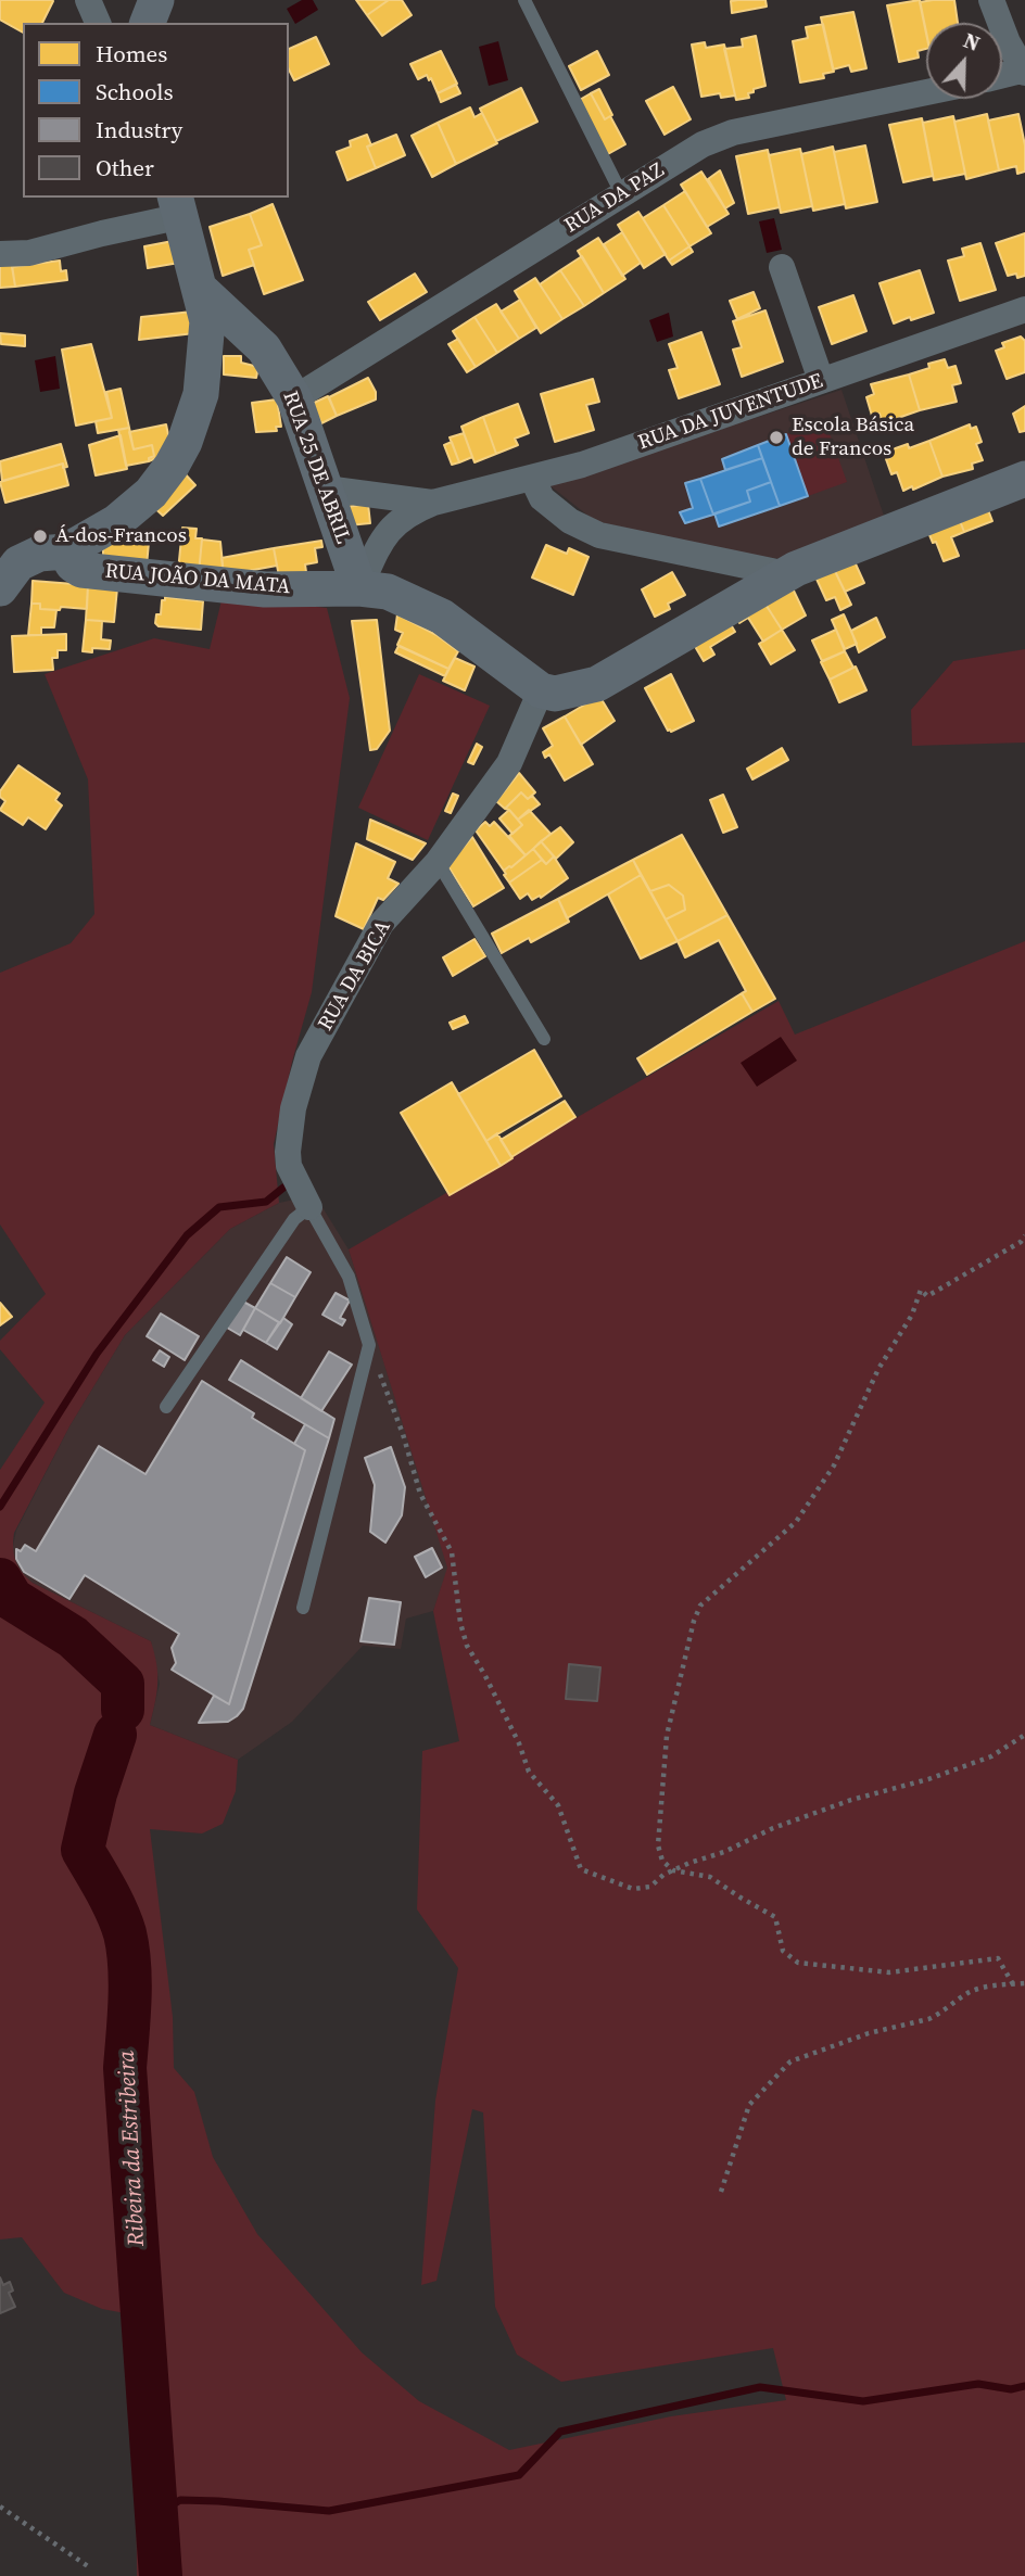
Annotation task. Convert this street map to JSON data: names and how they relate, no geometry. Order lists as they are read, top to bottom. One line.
{"streets":{"street":["RUA DA PAZ","RUA DA JUVENTUDE","RUA 25 DE ABRIL","RUA JOÃO DA MATA","RUA DA BICA"]},"crossings":[["RUA DA PAZ","RUA 25 DE ABRIL"],["RUA 25 DE ABRIL","RUA JOÃO DA MATA"],["RUA JOÃO DA MATA","RUA DA BICA"]],"water":["Ribeira da Estribeira"],"places":["Escola Básica de Francos","Á-dos-Francos"],"legend":["Homes","Schools","Industry","Other"],"north":"top"}
